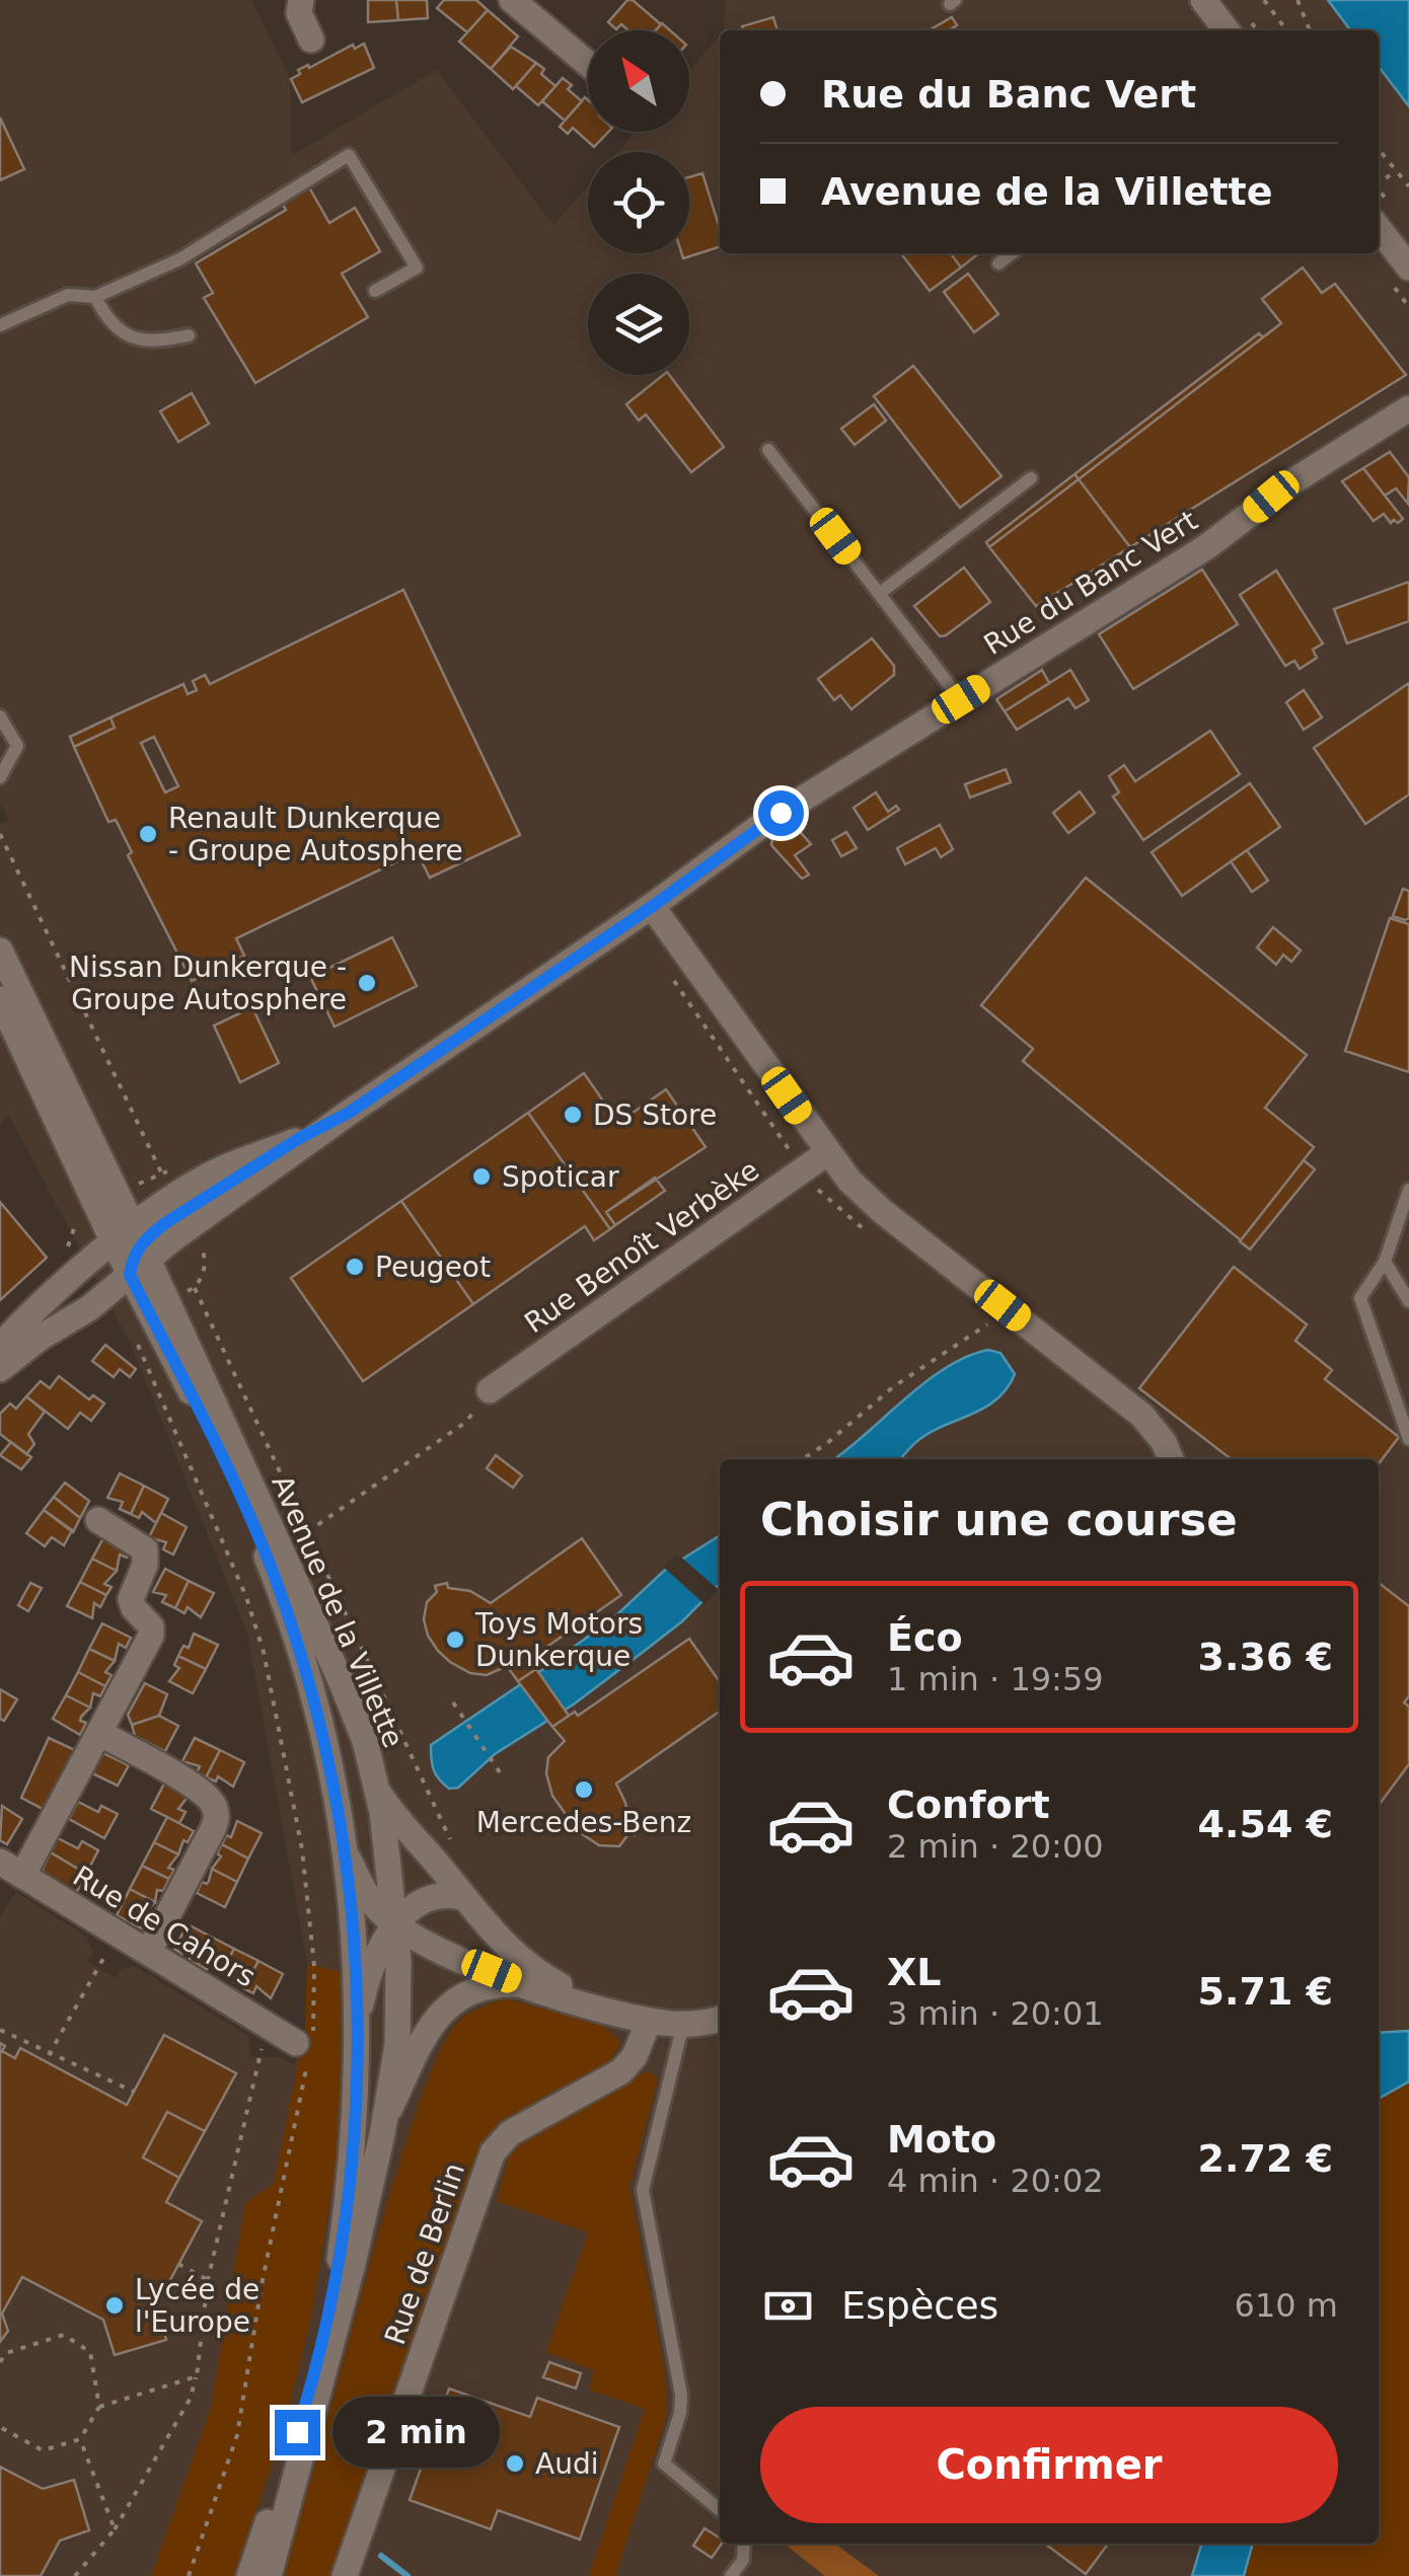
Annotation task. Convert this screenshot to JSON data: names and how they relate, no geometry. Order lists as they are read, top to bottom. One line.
{"streets":{"street":["Rue du Banc Vert","Rue Benoît Verbèke","Avenue de la Villette","Rue de Cahors","Rue de Berlin"]},"crossings":[["Rue du Banc Vert","Avenue de la Villette"]],"places":["Renault Dunkerque - Groupe Autosphere","Nissan Dunkerque - Groupe Autosphere","DS Store","Spoticar","Peugeot","Toys Motors Dunkerque","Mercedes-Benz","Lycée de l'Europe","Audi"],"north":"top left","page":{"banner":["Rue du Banc Vert","Avenue de la Villette"],"heading":"Choisir une course","list":[{"name":"Éco","note":"1 min · 19:59","value":"3.36 €"},{"name":"Confort","note":"2 min · 20:00","value":"4.54 €"},{"name":"XL","note":"3 min · 20:01","value":"5.71 €"},{"name":"Moto","note":"4 min · 20:02","value":"2.72 €"}],"pay":["Espèces","610 m"],"buttons":"Confirmer","bubble":"2 min"}}
